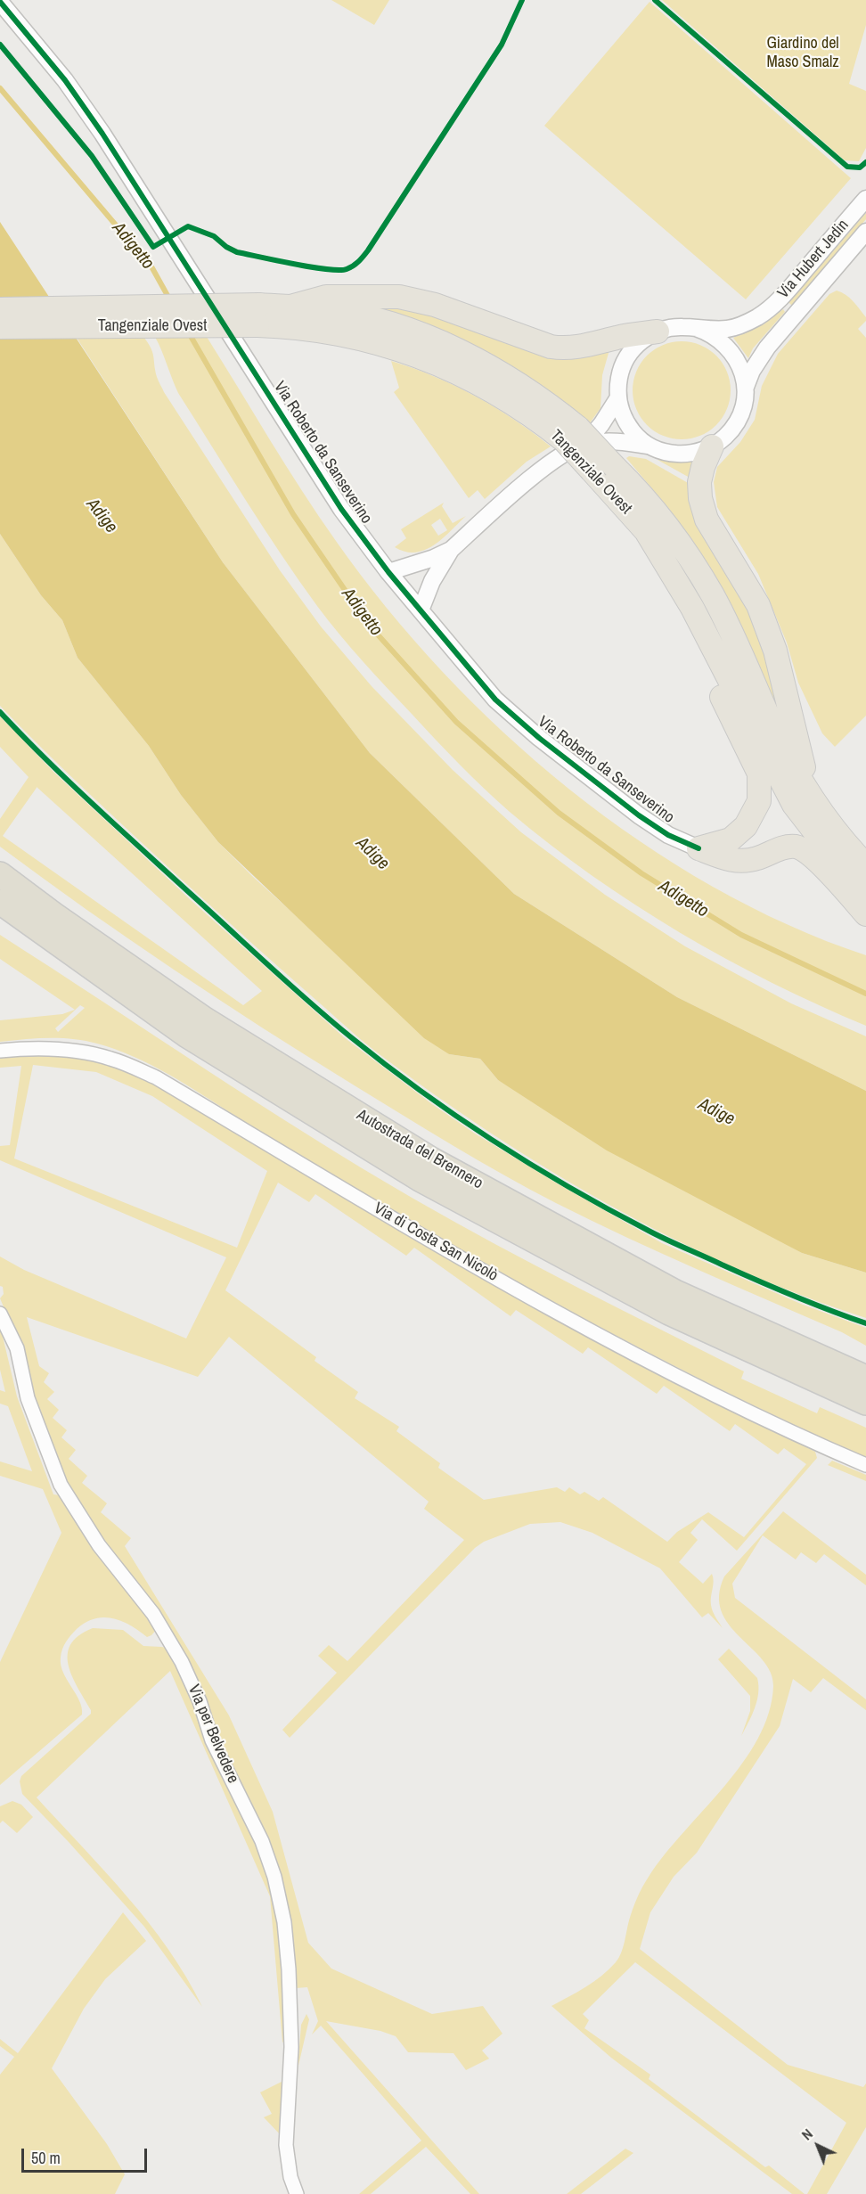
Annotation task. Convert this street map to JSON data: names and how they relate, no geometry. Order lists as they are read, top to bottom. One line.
{"streets":{"highway":["Tangenziale Ovest","Autostrada del Brennero"],"street":["Via Hubert Jedin","Via Roberto da Sanseverino","Via di Costa San Nicolò","Via per Belvedere"]},"crossings":[["Via Hubert Jedin","Tangenziale Ovest"],["Via Hubert Jedin","Via Roberto da Sanseverino"]],"water":["Adigetto","Adige"],"parks":["Giardino del Maso Smalz"],"scale_bar":"50 m","north":"top left"}
